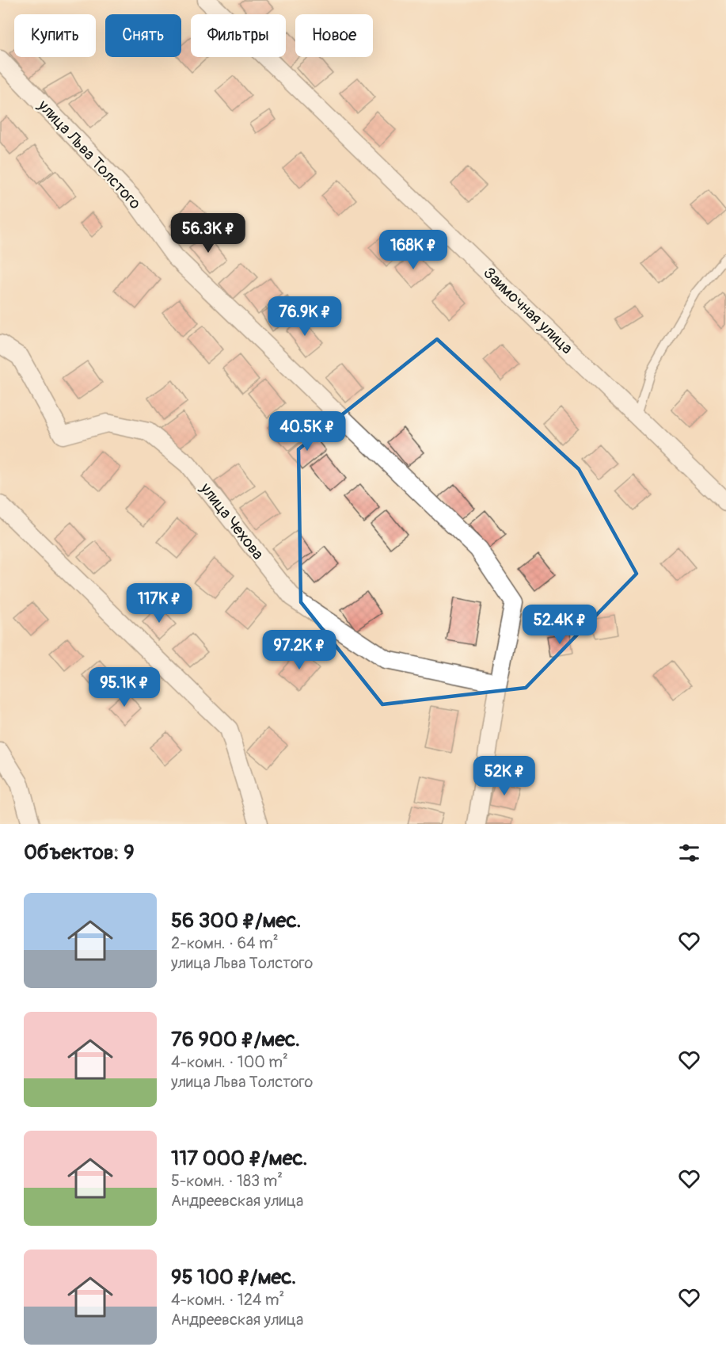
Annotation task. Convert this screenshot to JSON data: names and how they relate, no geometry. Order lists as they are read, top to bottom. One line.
{"streets":{"street":["улица Льва Толстого","Заимочная улица","улица Чехова"]},"crossings":[["улица Льва Толстого","улица Чехова"]],"page":{"chip":["Купить","Снять","Фильтры","Новое"],"price":["56.3K ₽","168K ₽","76.9K ₽","40.5K ₽","117K ₽","52.4K ₽","97.2K ₽","95.1K ₽","52K ₽"],"heading":"Объектов: 9","list":[{"name":"56 300 ₽/мес.","note":"2-комн. · 64 m² · улица Льва Толстого"},{"name":"76 900 ₽/мес.","note":"4-комн. · 100 m² · улица Льва Толстого"},{"name":"117 000 ₽/мес.","note":"5-комн. · 183 m² · Андреевская улица"},{"name":"95 100 ₽/мес.","note":"4-комн. · 124 m² · Андреевская улица"}]}}
